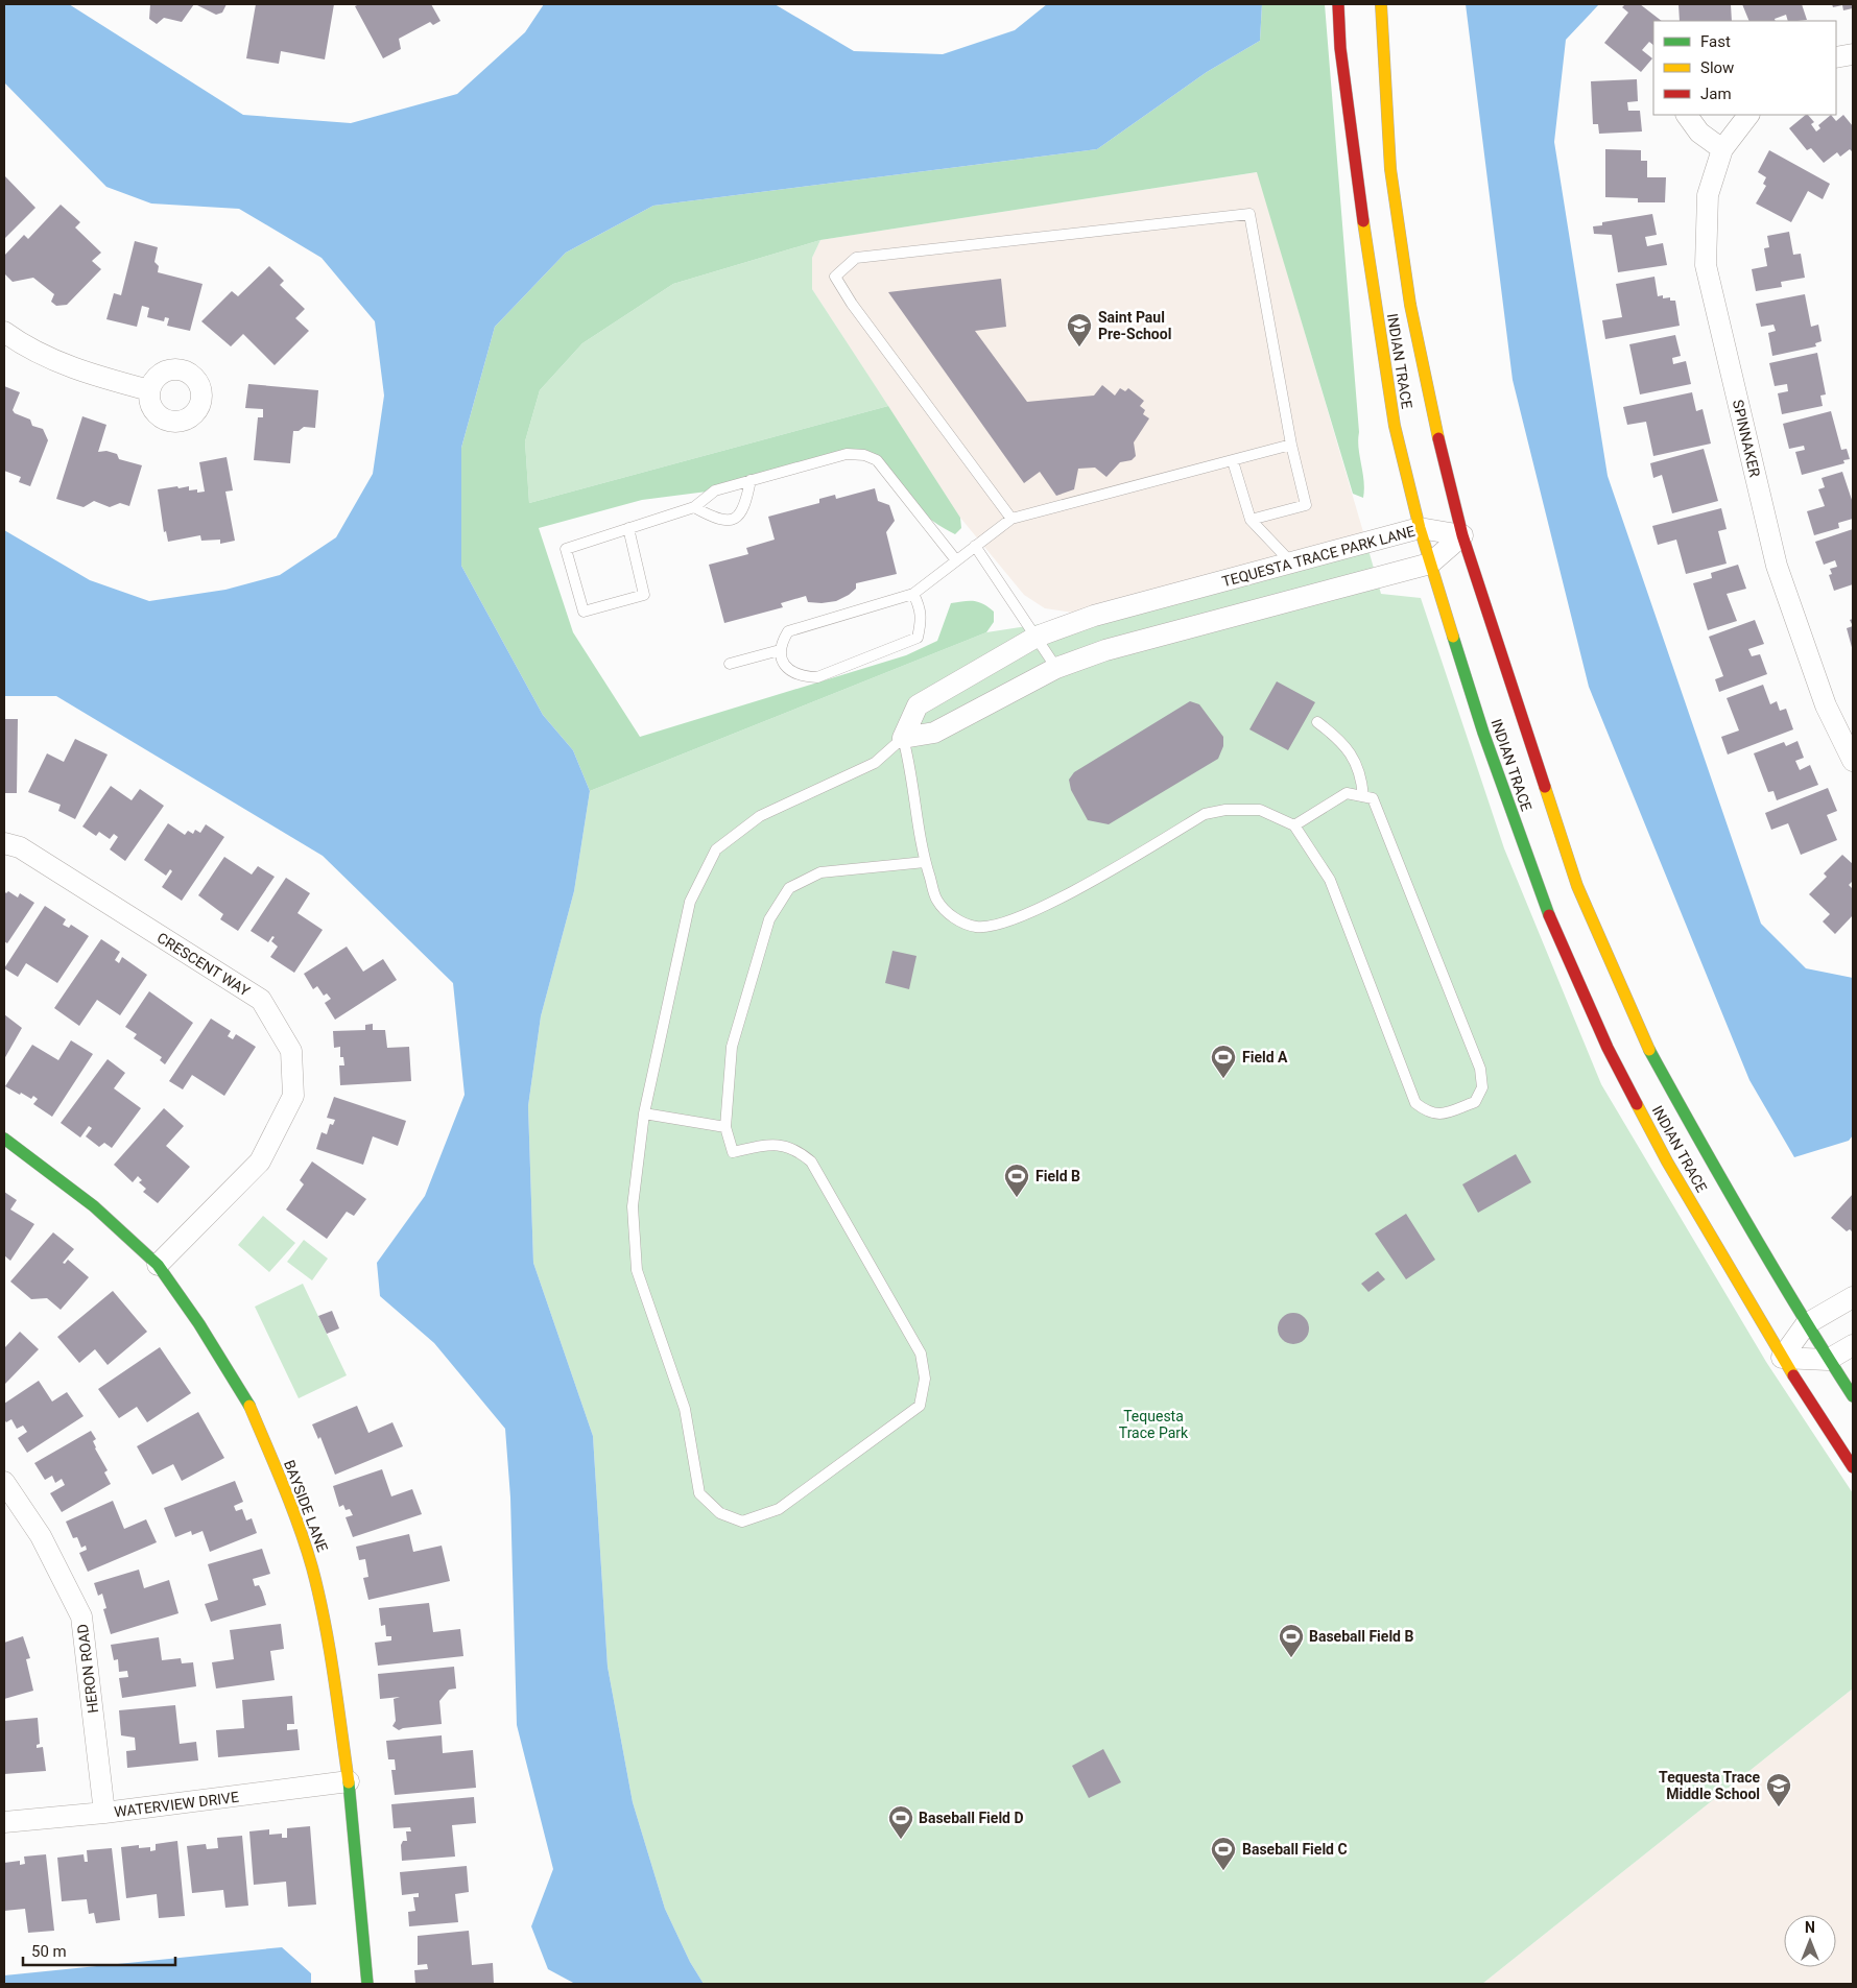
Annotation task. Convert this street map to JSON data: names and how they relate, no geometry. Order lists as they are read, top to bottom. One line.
{"streets":{"main road":["INDIAN TRACE","BAYSIDE LANE"],"street":["SPINNAKER","TEQUESTA TRACE PARK LANE","CRESCENT WAY","HERON ROAD","WATERVIEW DRIVE"]},"crossings":[["INDIAN TRACE","TEQUESTA TRACE PARK LANE"],["CRESCENT WAY","BAYSIDE LANE"],["BAYSIDE LANE","WATERVIEW DRIVE"],["HERON ROAD","WATERVIEW DRIVE"]],"parks":["Tequesta Trace Park"],"places":{"school or university":["Saint Paul Pre-School","Tequesta Trace Middle School"],"sports":["Field A","Field B","Baseball Field B","Baseball Field D","Baseball Field C"]},"legend":["Fast","Slow","Jam"],"scale_bar":"50 m","north":"top"}
